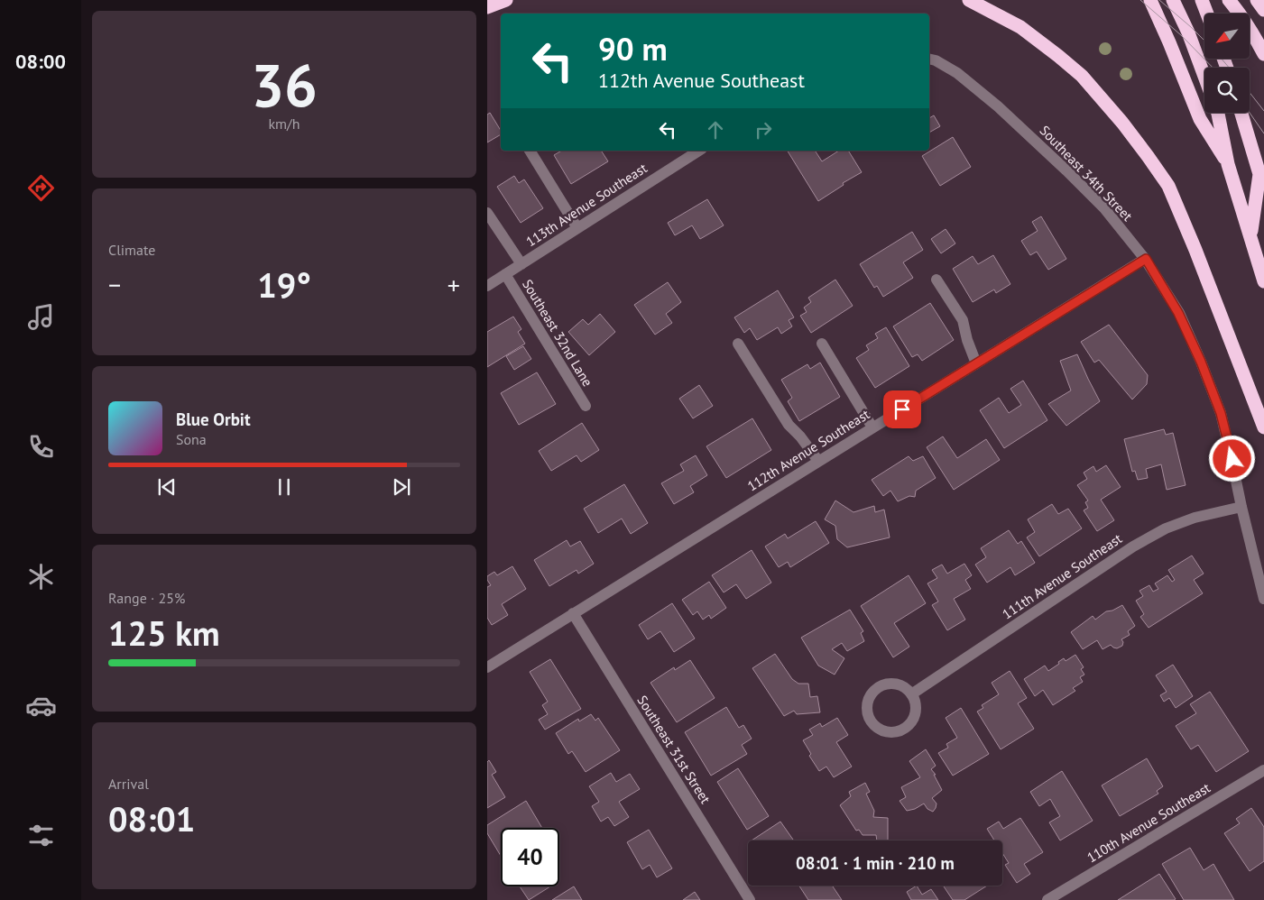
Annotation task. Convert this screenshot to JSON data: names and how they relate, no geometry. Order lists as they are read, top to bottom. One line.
{"streets":{"street":["Southeast 34th Street","113th Avenue Southeast","Southeast 32nd Lane","112th Avenue Southeast","111th Avenue Southeast","Southeast 31st Street","110th Avenue Southeast"]},"crossings":[["Southeast 34th Street","112th Avenue Southeast"],["Southeast 34th Street","111th Avenue Southeast"],["113th Avenue Southeast","Southeast 32nd Lane"],["112th Avenue Southeast","Southeast 31st Street"]],"north":"bottom left","page":{"tabs":"08:00","tile":[["36","km/h"],"Climate",["Range · 25%","125 km"],["Arrival","08:01"]],"turn":["90 m","112th Avenue Southeast"],"heat":["−","19°","+"],"song":["Blue Orbit","Sona"],"limit":"40","trip":"08:01 · 1 min · 210 m"}}
